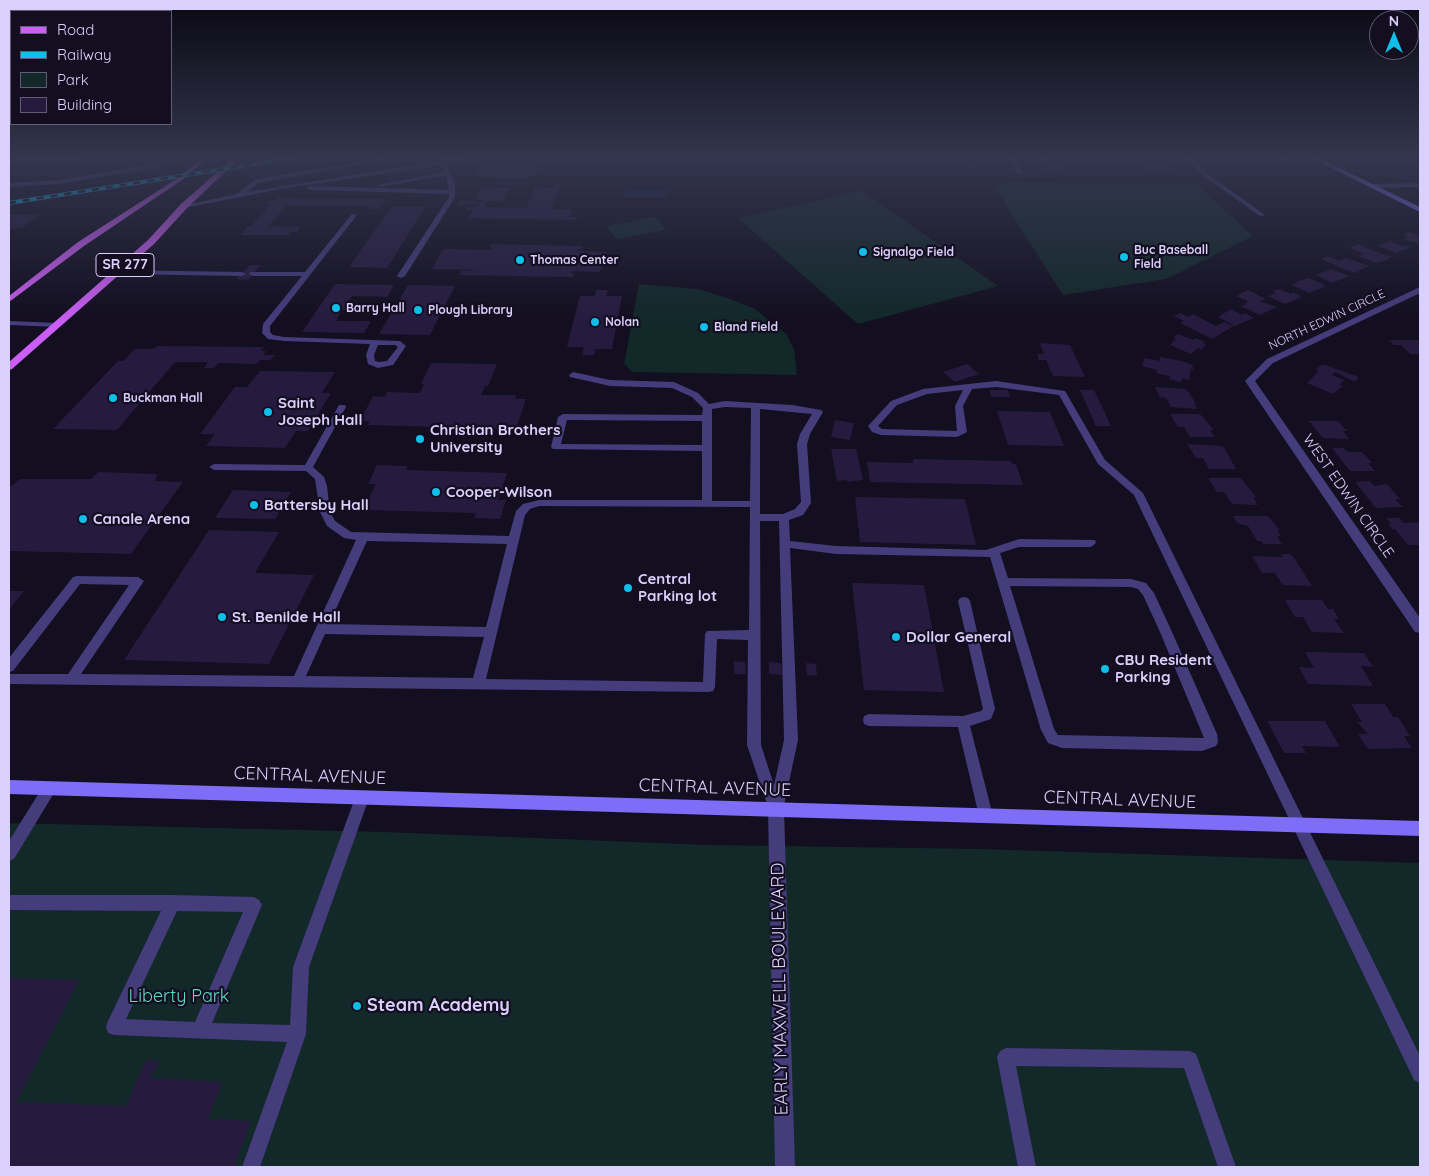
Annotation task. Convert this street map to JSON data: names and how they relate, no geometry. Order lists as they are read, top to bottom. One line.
{"streets":{"main road":["SR 277","CENTRAL AVENUE"],"street":["NORTH EDWIN CIRCLE","WEST EDWIN CIRCLE","EARLY MAXWELL BOULEVARD"]},"crossings":[["NORTH EDWIN CIRCLE","WEST EDWIN CIRCLE"],["CENTRAL AVENUE","EARLY MAXWELL BOULEVARD"]],"parks":["Liberty Park"],"places":["Signalgo Field","Buc Baseball Field","Thomas Center","Barry Hall","Plough Library","Nolan","Bland Field","Buckman Hall","Saint Joseph Hall","Christian Brothers University","Cooper-Wilson","Battersby Hall","Canale Arena","Central Parking lot","St. Benilde Hall","Dollar General","CBU Resident Parking","Steam Academy"],"legend":["Road","Railway","Park","Building"],"north":"top"}
